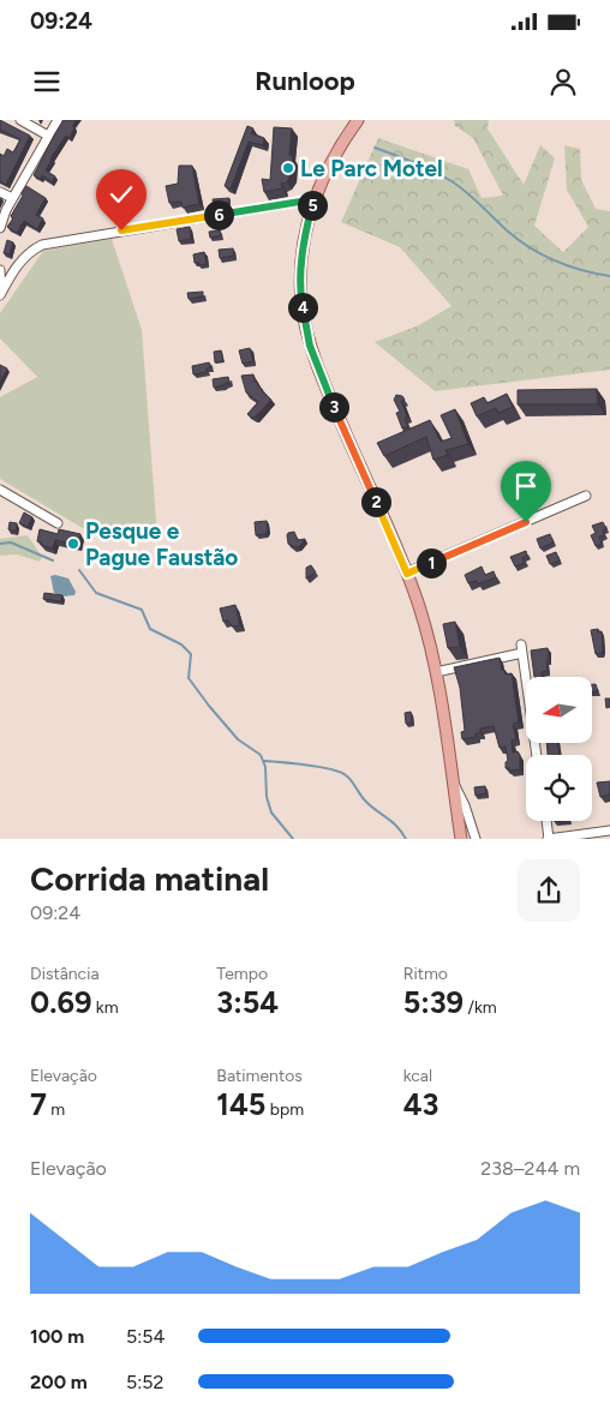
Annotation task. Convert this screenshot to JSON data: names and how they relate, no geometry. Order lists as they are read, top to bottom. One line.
{"places":["Le Parc Motel","Pesque e Pague Faustão"],"north":"left","page":{"status":"09:24","header":"Runloop","pins":["5","6","4","3","2","1"],"heading":["Corrida matinal","09:24"],"stats":[["Distância","0.69 km"],["Tempo","3:54"],["Ritmo","5:39 /km"],["Elevação","7 m"],["Batimentos","145 bpm"],["kcal","43"]],"chart":["Elevação","238–244 m"],"list":[{"name":"100 m","note":"5:54"},{"name":"200 m","note":"5:52"}]}}
